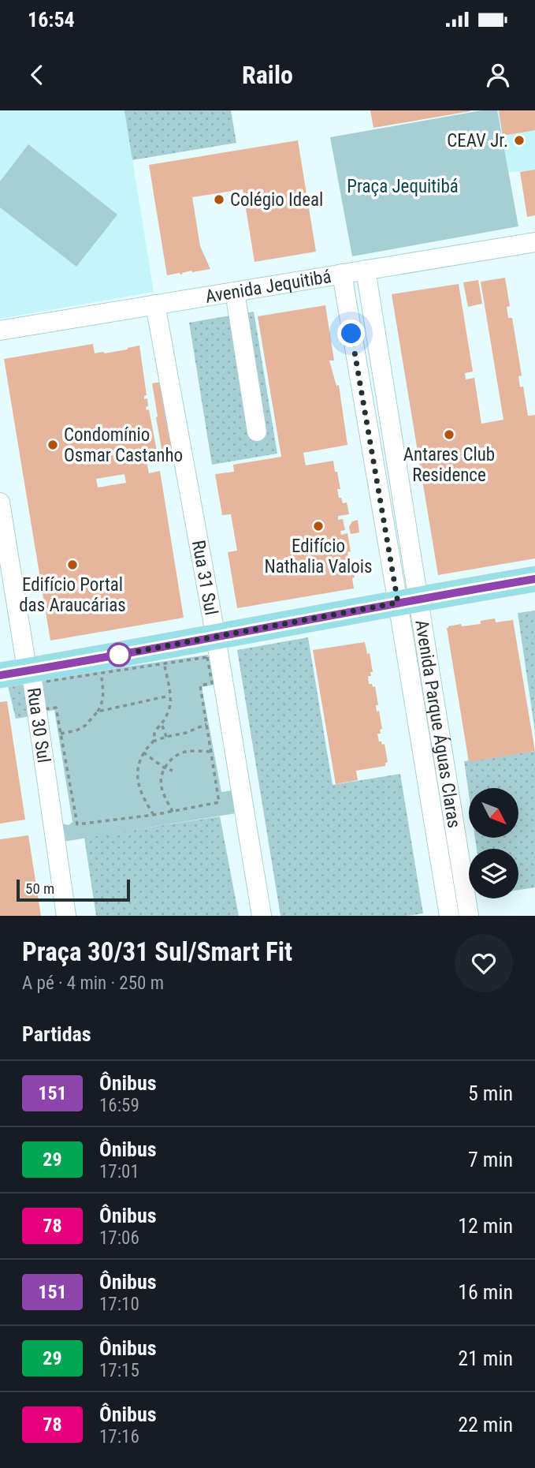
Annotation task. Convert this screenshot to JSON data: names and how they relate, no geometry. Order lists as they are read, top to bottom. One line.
{"streets":{"street":["Avenida Jequitibá","Rua 31 Sul","Avenida Parque Águas Claras","Rua 30 Sul"]},"crossings":[["Avenida Jequitibá","Rua 31 Sul"],["Avenida Jequitibá","Avenida Parque Águas Claras"]],"parks":["Praça Jequitibá"],"places":["CEAV Jr.","Colégio Ideal","Antares Club Residence","Condomínio Osmar Castanho","Edifício Nathalia Valois","Edifício Portal das Araucárias"],"lines":["bus line 151"],"scale_bar":"50 m","north":"bottom right","page":{"status":"16:54","header":"Railo","scale":"50 m","heading":[["Praça 30/31 Sul/Smart Fit","A pé · 4 min · 250 m"],"Partidas"],"list":[{"mark":"151","name":"Ônibus","note":"16:59","value":"5 min"},{"mark":"29","name":"Ônibus","note":"17:01","value":"7 min"},{"mark":"78","name":"Ônibus","note":"17:06","value":"12 min"},{"mark":"151","name":"Ônibus","note":"17:10","value":"16 min"},{"mark":"29","name":"Ônibus","note":"17:15","value":"21 min"},{"mark":"78","name":"Ônibus","note":"17:16","value":"22 min"}]}}
